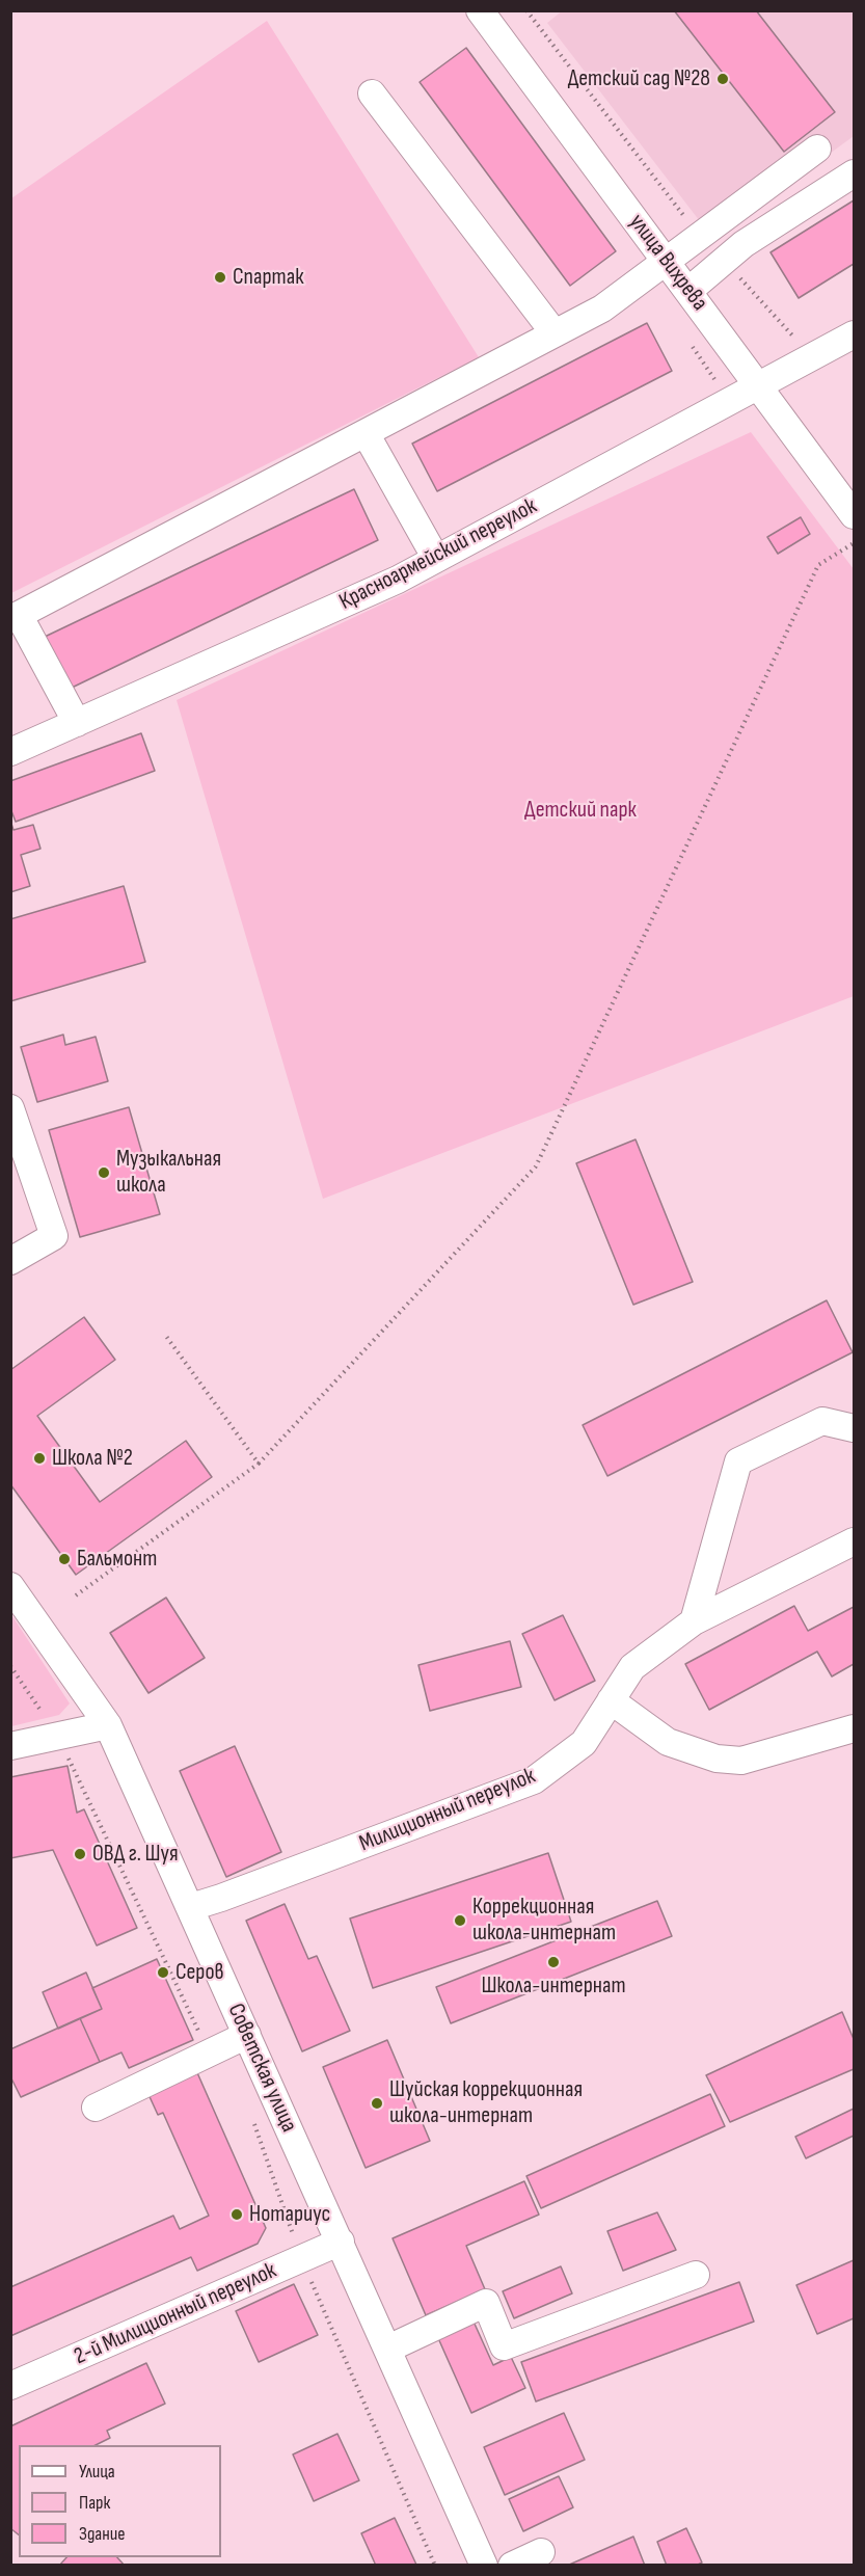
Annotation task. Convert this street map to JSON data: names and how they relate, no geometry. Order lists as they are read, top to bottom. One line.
{"streets":{"street":["улица Вихрева","Красноармейский переулок","Милиционный переулок","Советская улица","2-й Милиционный переулок"]},"crossings":[["улица Вихрева","Красноармейский переулок"],["Милиционный переулок","Советская улица"],["Советская улица","2-й Милиционный переулок"]],"parks":["Детский парк"],"places":["Детский сад №28","Спартак","Музыкальная школа","Школа №2","Бальмонт","ОВД г. Шуя","Коррекционная школа-интернат","Школа-интернат","Серов","Шуйская коррекционная школа-интернат","Нотариус"],"legend":["Улица","Парк","Здание"]}
